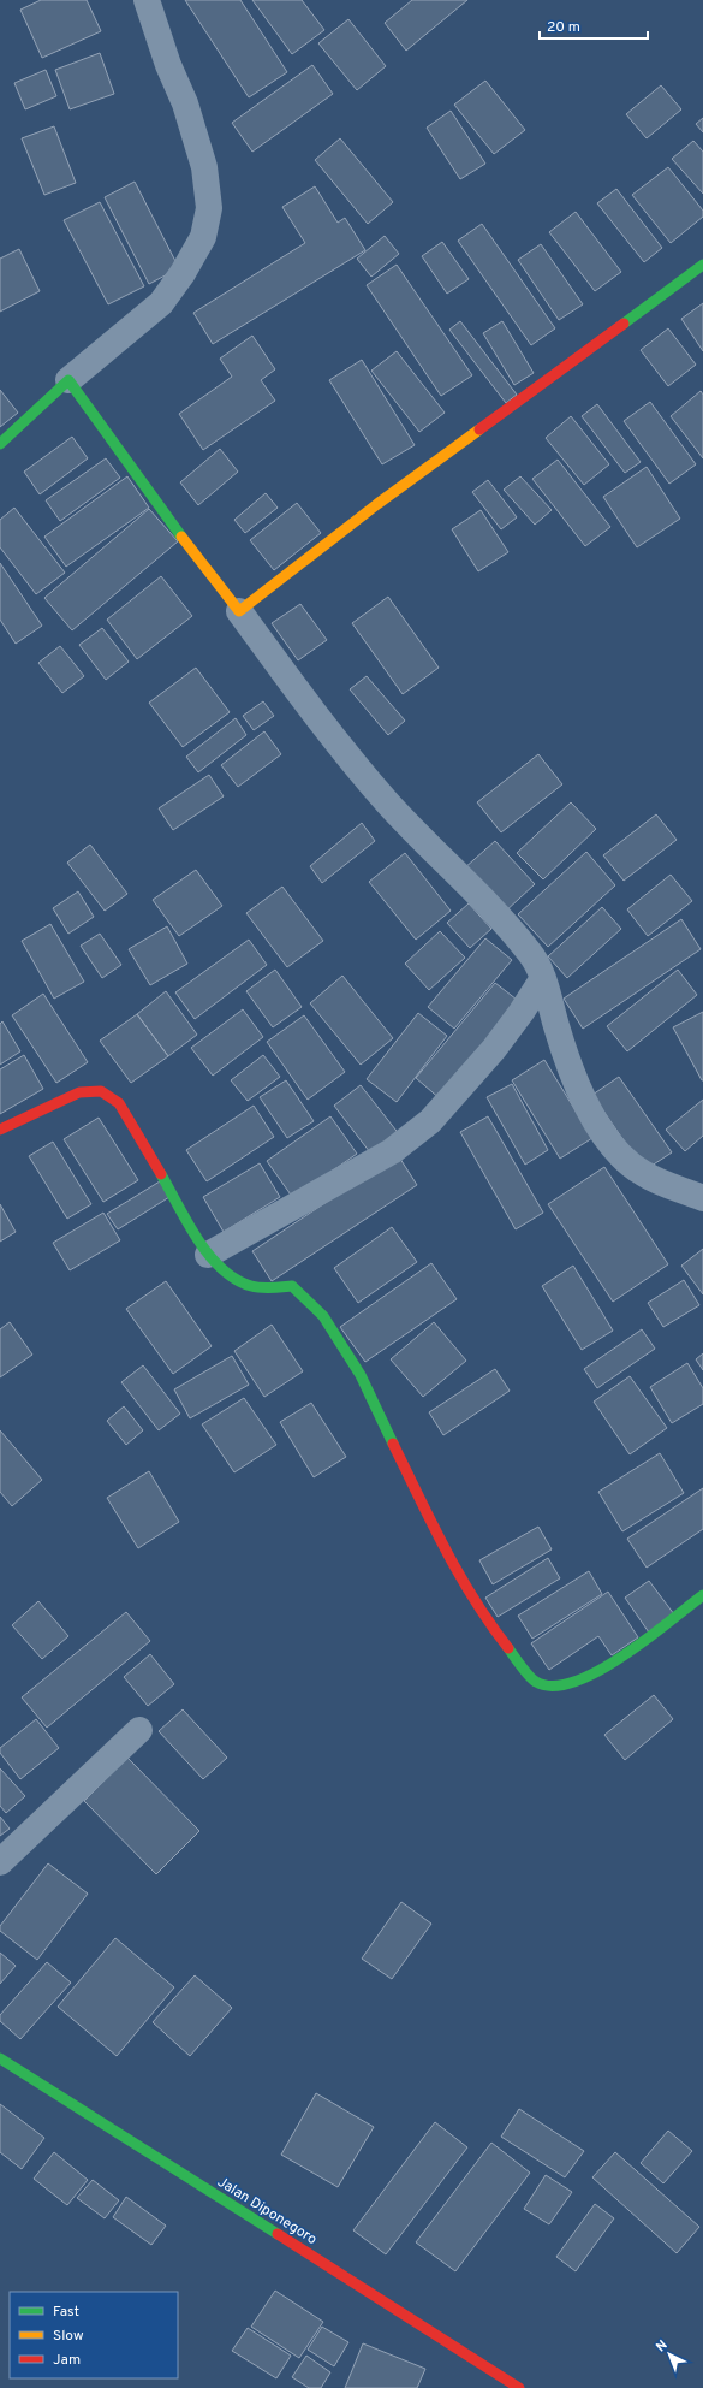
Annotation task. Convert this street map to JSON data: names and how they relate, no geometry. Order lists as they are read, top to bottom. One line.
{"streets":{"street":["Jalan Diponegoro"]},"legend":["Fast","Slow","Jam"],"scale_bar":"20 m","north":"top left"}
